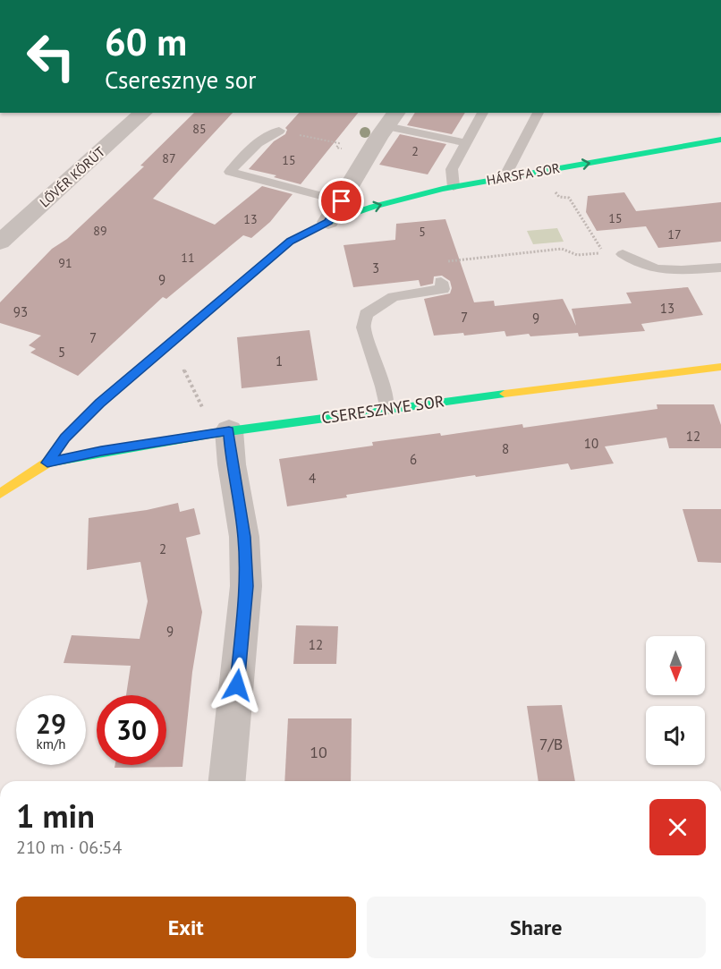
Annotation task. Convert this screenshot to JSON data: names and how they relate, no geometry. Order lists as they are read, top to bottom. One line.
{"streets":{"street":["HÁRSFA SOR","LŐVÉR KÖRÚT","CSERESZNYE SOR"]},"crossings":[["HÁRSFA SOR","CSERESZNYE SOR"]],"one_way":["HÁRSFA SOR"],"house_numbers":["85","2","87","15","15","13","89","5","17","11","91","3","9","13","93","7","9","7","5","1","12","10","8","6","4","2","9","12","7/B","10"],"north":"bottom","page":{"turn":["60 m","Cseresznye sor"],"speed":"29 km/h","limit":"30","heading":["1 min","210 m · 06:54"],"buttons":["Exit","Share"]}}
